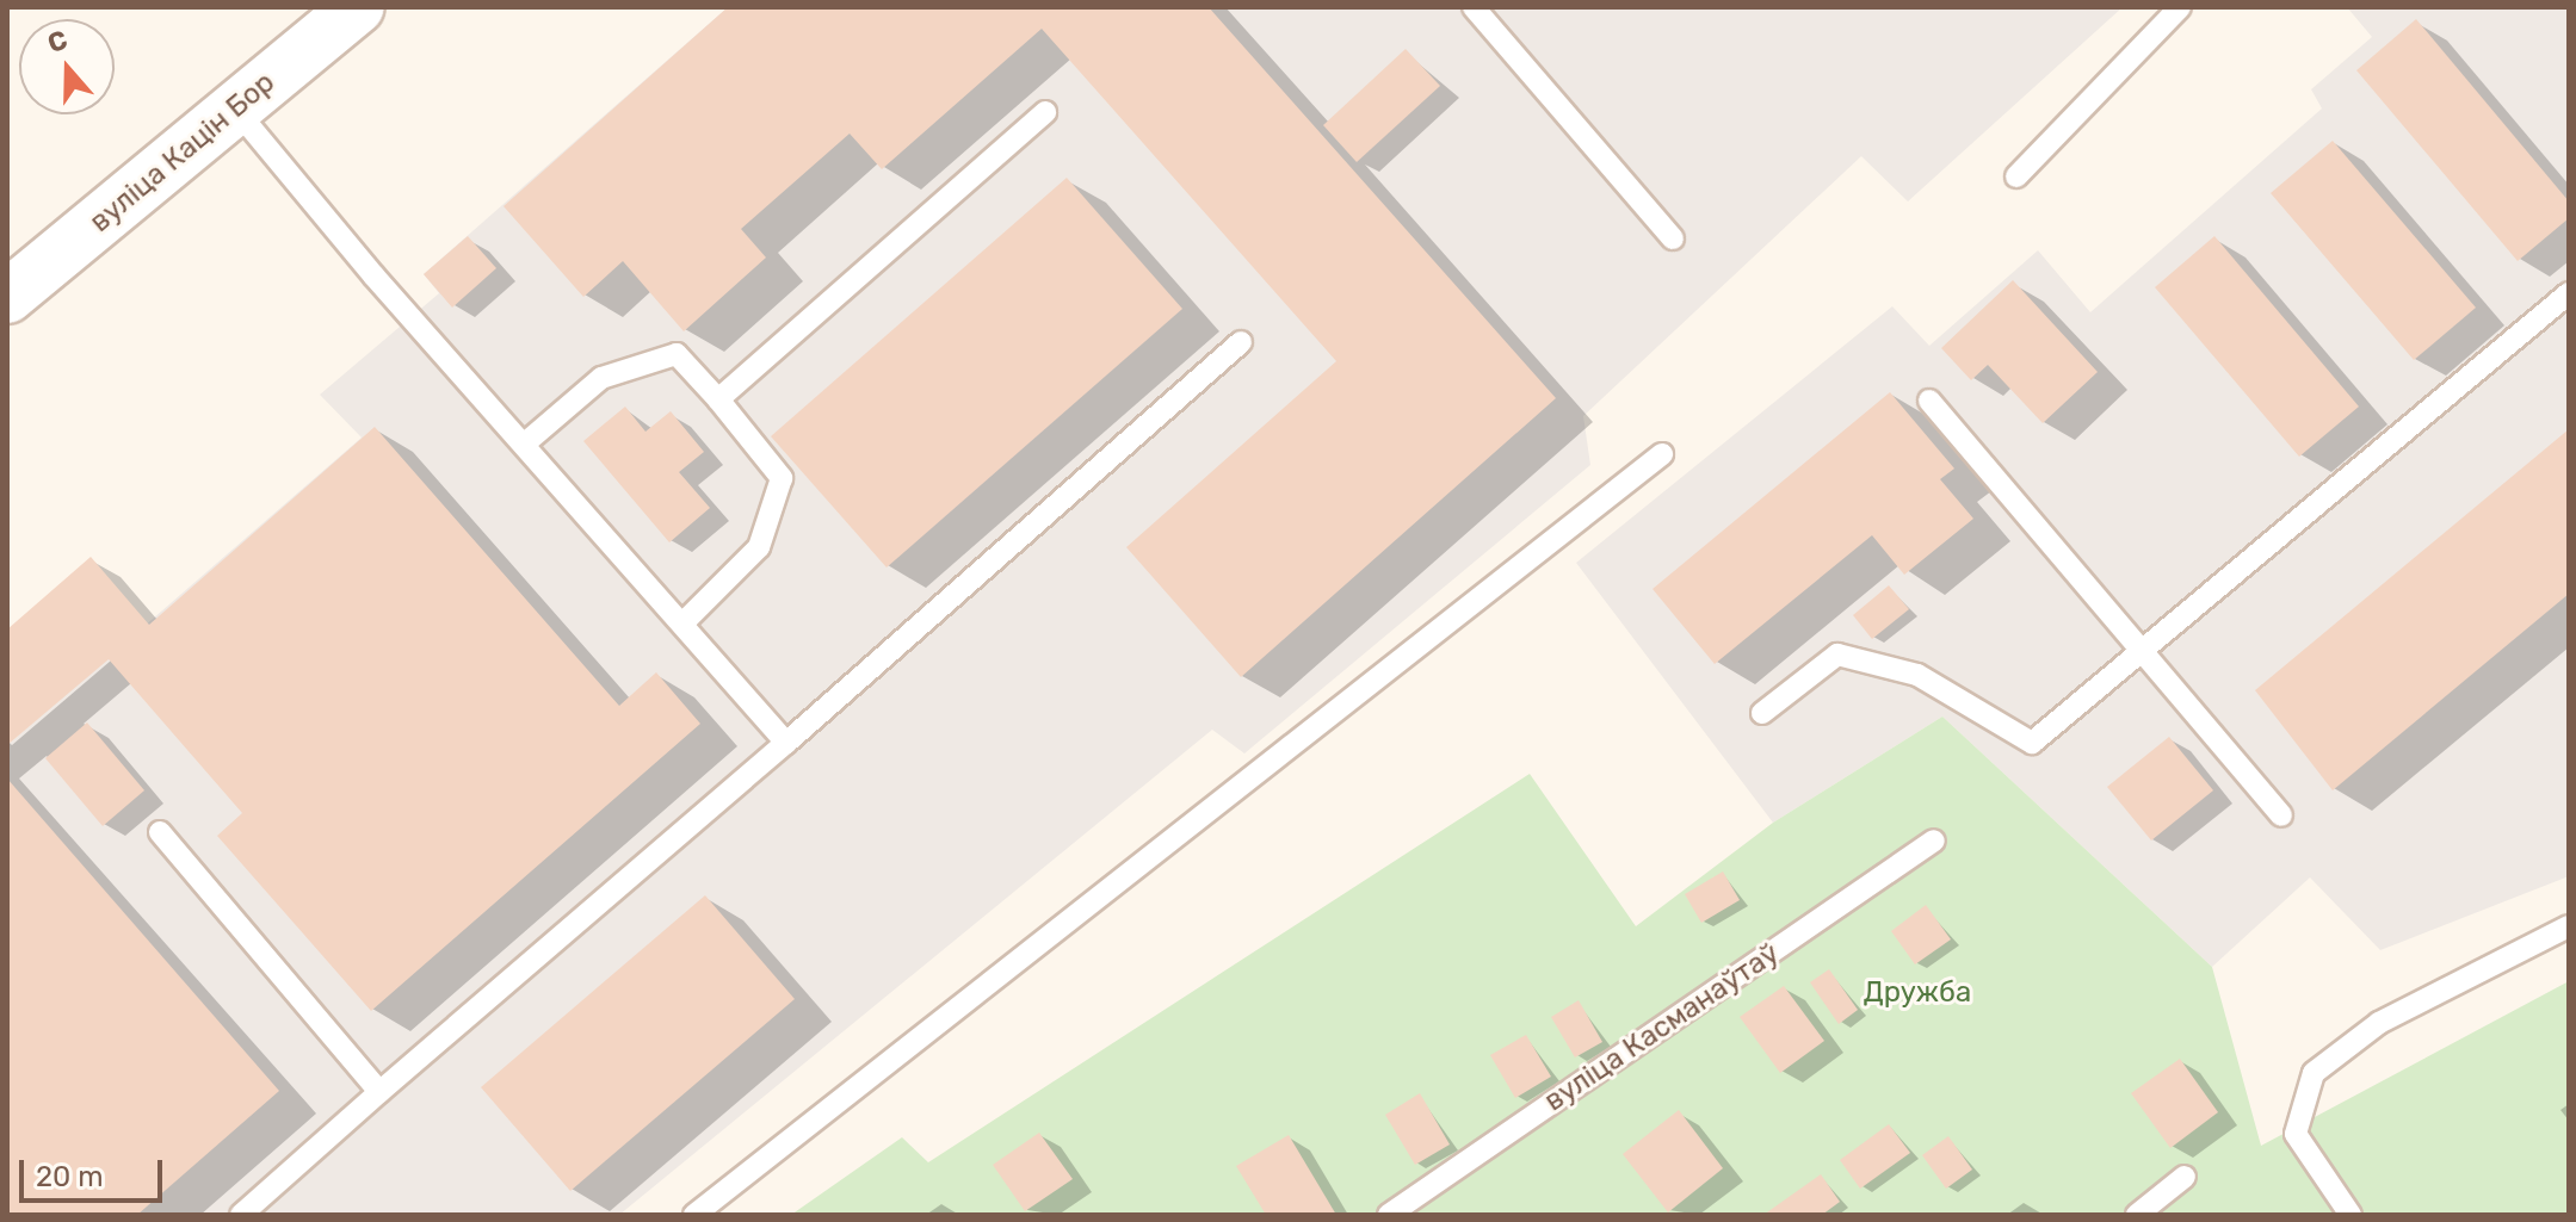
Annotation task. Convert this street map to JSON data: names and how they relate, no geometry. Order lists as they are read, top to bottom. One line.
{"streets":{"main road":["вуліца Кацін Бор"],"lane":["вуліца Касманаўтаў"]},"parks":["Дружба"],"scale_bar":"20 m","north":"top"}
